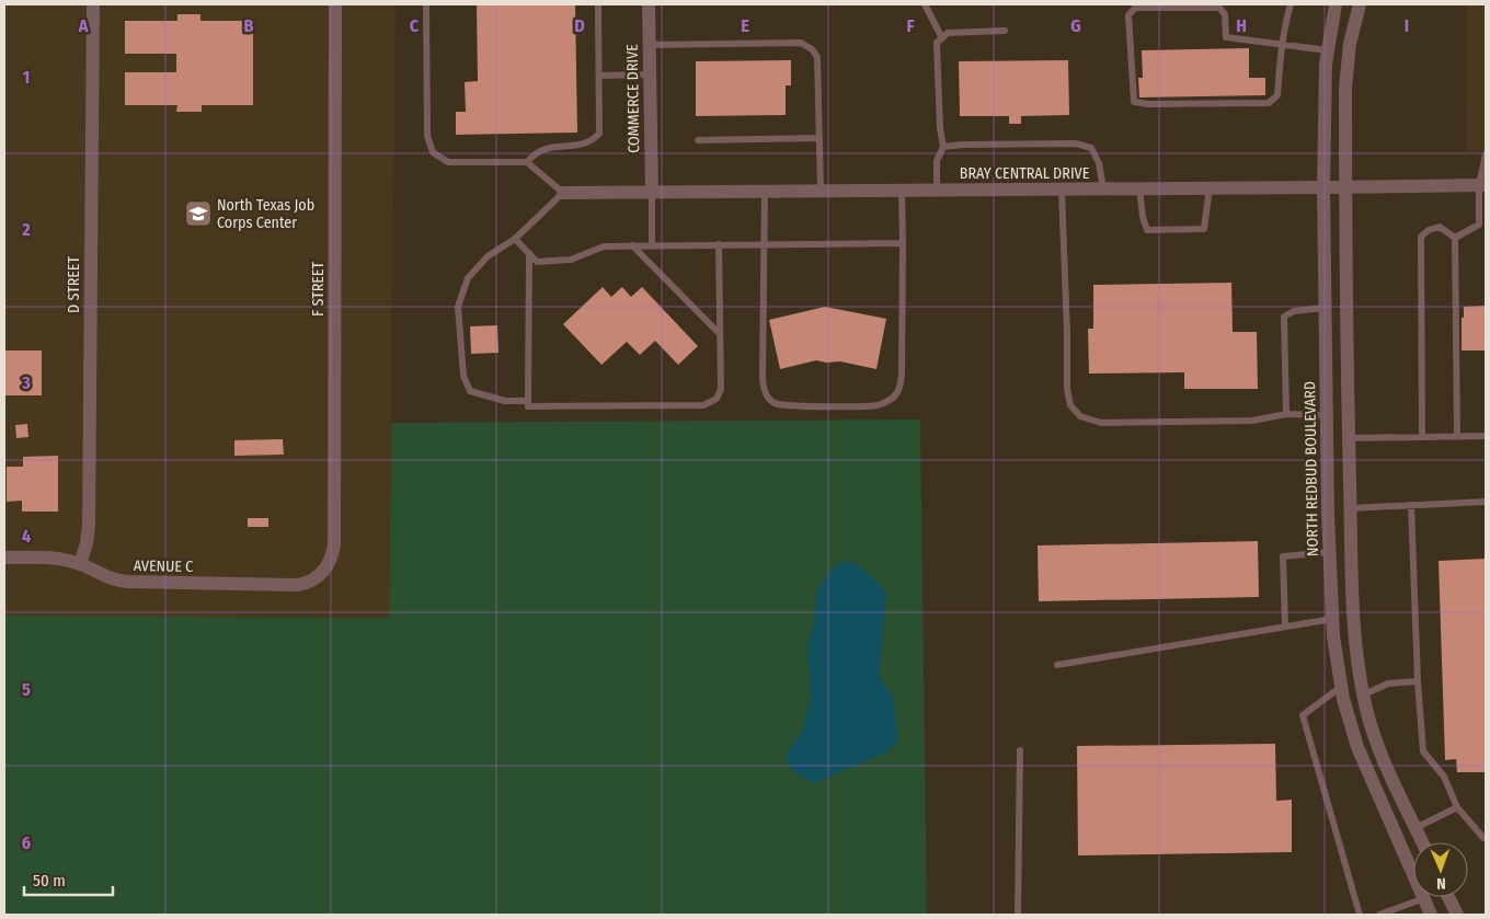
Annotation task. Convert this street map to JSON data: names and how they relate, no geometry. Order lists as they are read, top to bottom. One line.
{"streets":{"street":["COMMERCE DRIVE","BRAY CENTRAL DRIVE","D STREET","F STREET","NORTH REDBUD BOULEVARD","AVENUE C"]},"crossings":[["COMMERCE DRIVE","BRAY CENTRAL DRIVE"],["BRAY CENTRAL DRIVE","NORTH REDBUD BOULEVARD"],["D STREET","AVENUE C"],["F STREET","AVENUE C"]],"places":{"school or university":["North Texas Job Corps Center"]},"scale_bar":"50 m","north":"bottom","grid":{"columns":["A","B","C","D","E","F","G","H","I"],"rows":["1","2","3","4","5","6"]}}
